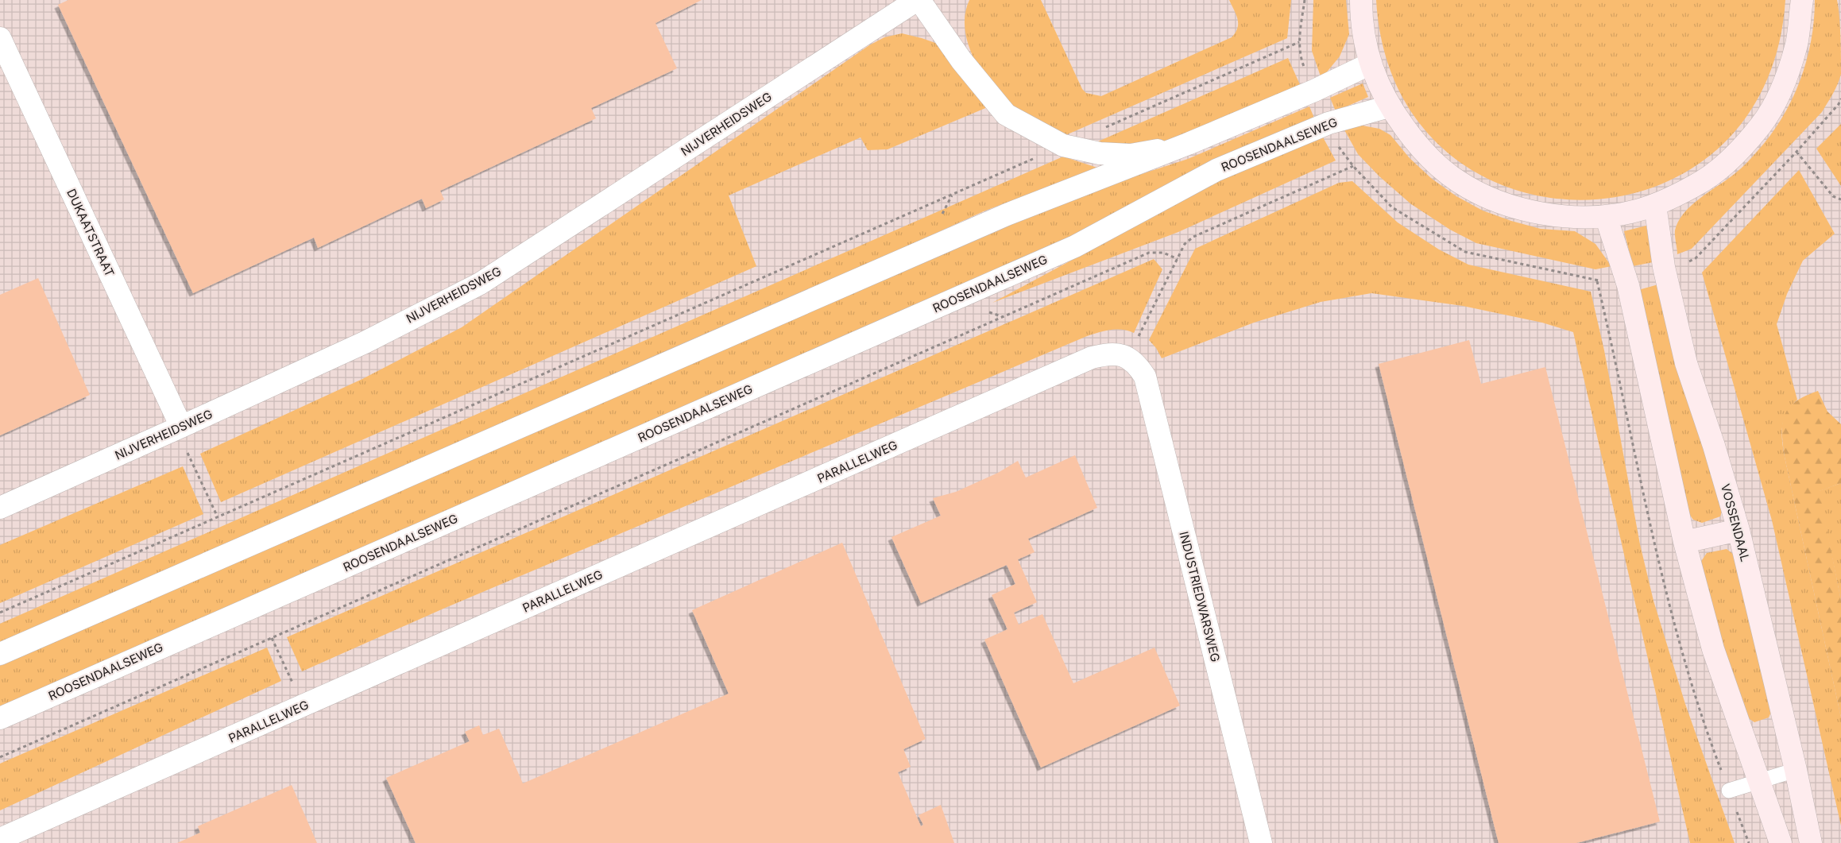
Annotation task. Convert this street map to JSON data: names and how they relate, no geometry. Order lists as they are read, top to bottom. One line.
{"streets":{"main road":["VOSSENDAAL"],"street":["NIJVERHEIDSWEG","ROOSENDAALSEWEG","DUKAATSTRAAT","PARALLELWEG","INDUSTRIEDWARSWEG"]},"crossings":[["NIJVERHEIDSWEG","DUKAATSTRAAT"],["PARALLELWEG","INDUSTRIEDWARSWEG"]]}
